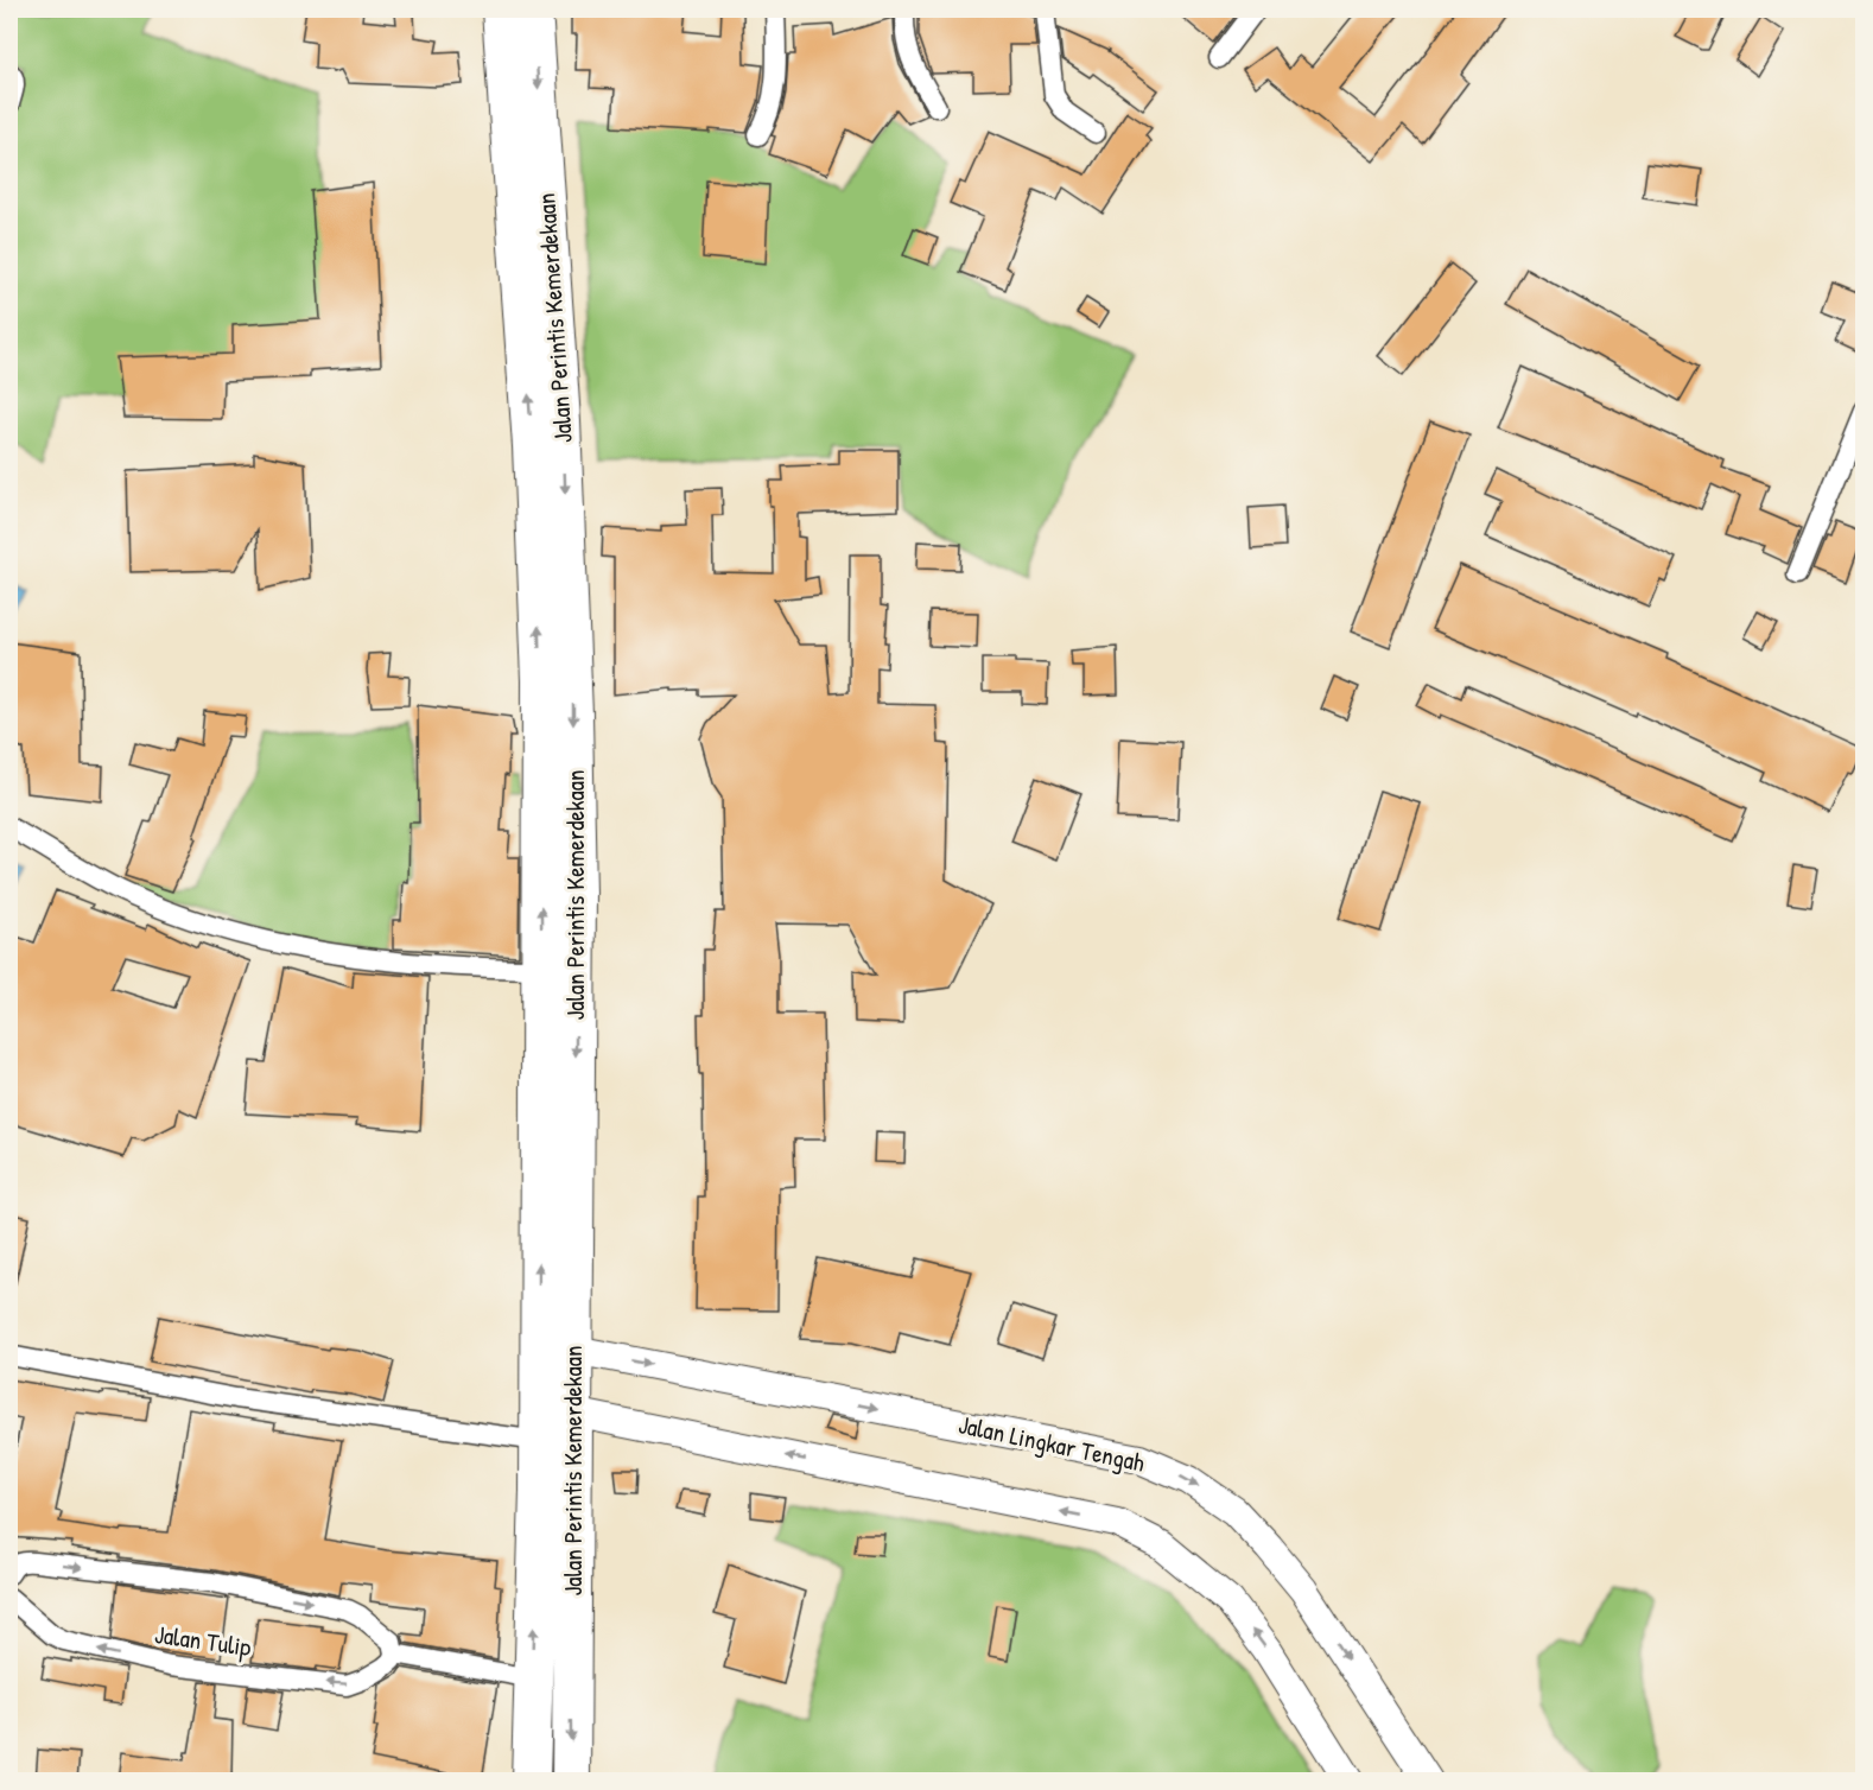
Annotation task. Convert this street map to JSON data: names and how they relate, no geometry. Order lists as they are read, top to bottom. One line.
{"streets":{"highway":["Jalan Perintis Kemerdekaan"],"main road":["Jalan Lingkar Tengah"],"street":["Jalan Tulip"]},"crossings":[["Jalan Perintis Kemerdekaan","Jalan Lingkar Tengah"]]}
